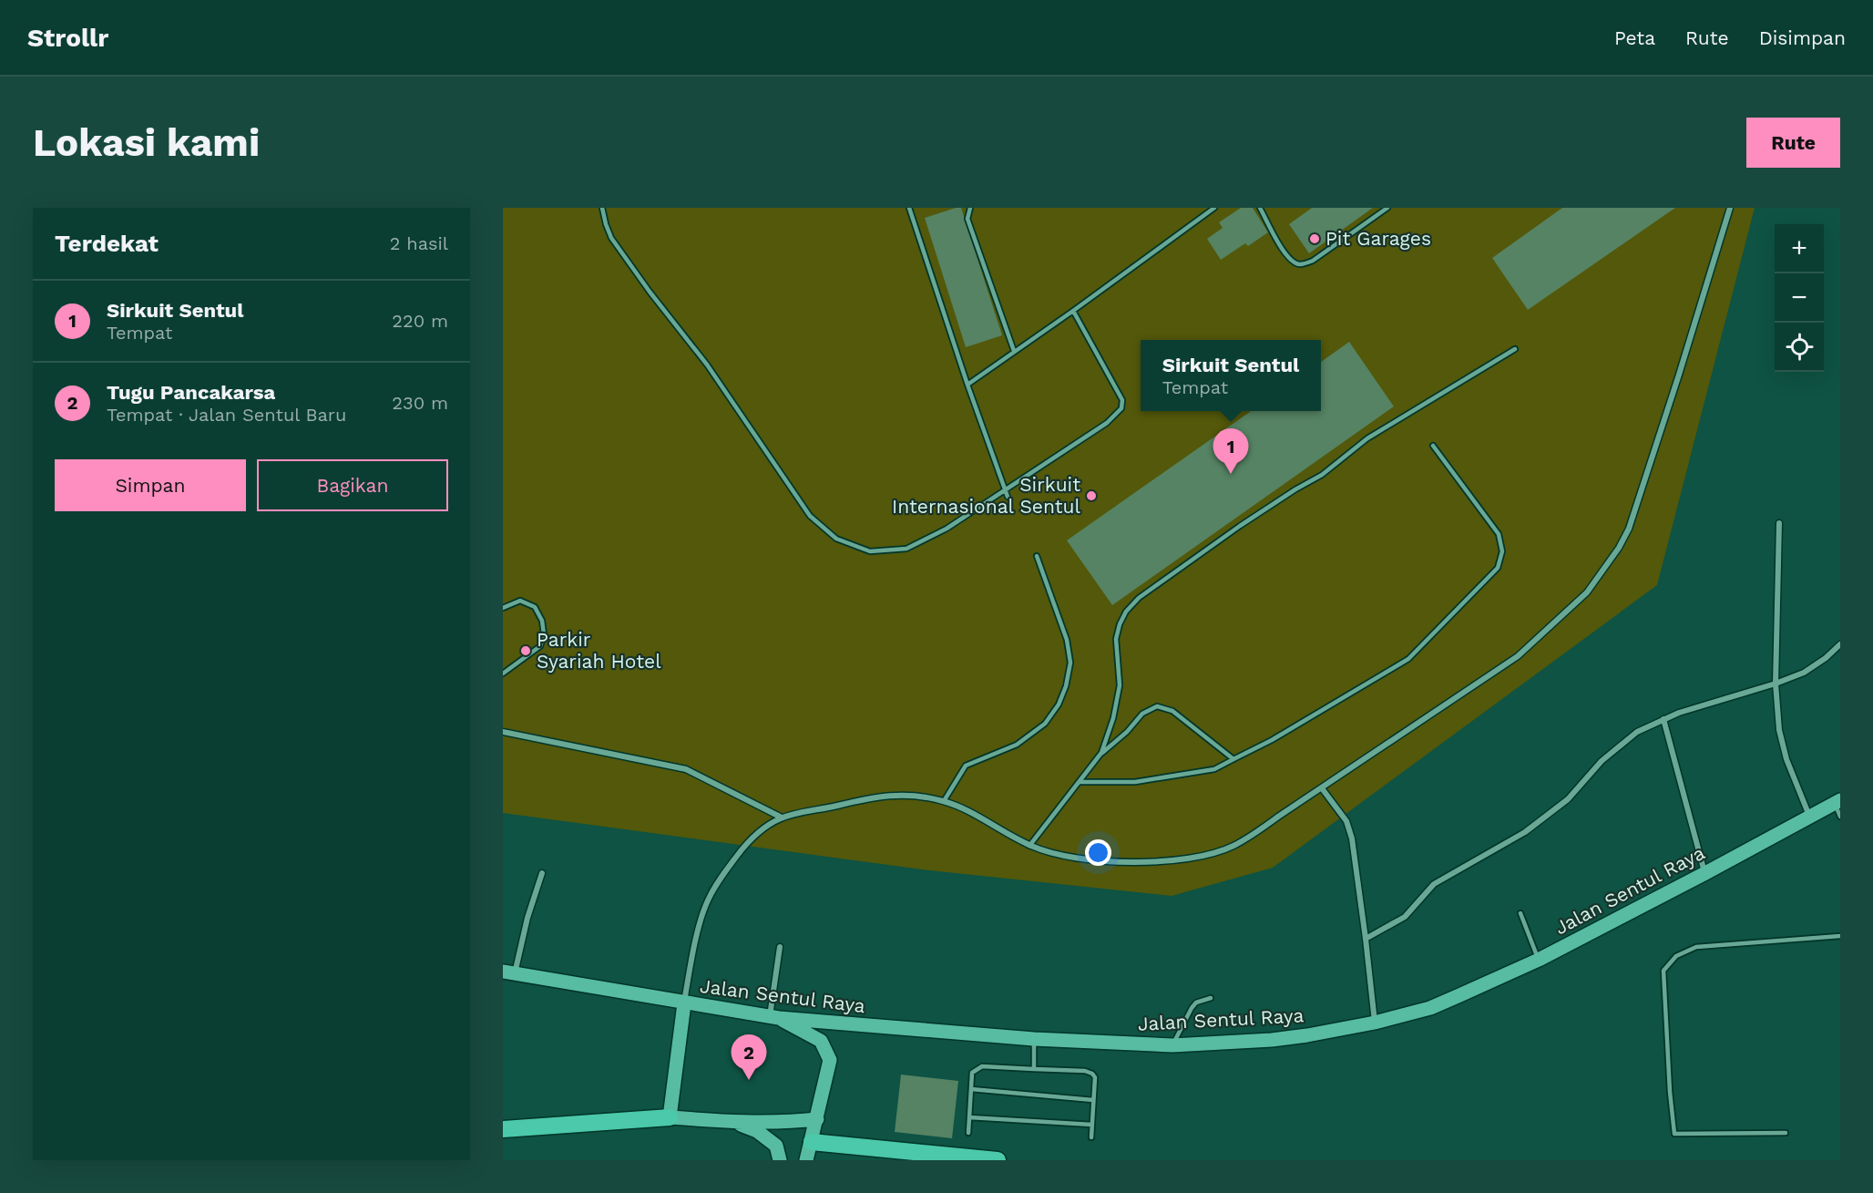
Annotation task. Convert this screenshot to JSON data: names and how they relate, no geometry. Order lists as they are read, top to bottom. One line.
{"streets":{"main road":["Jalan Sentul Raya"]},"places":["Pit Garages","Sirkuit Internasional Sentul","Parkir Syariah Hotel"],"page":{"header":"Strollr","nav":["Peta","Rute","Disimpan"],"buttons":["Rute",["Simpan","Bagikan"]],"title":"Lokasi kami","heading":["Terdekat","2 hasil"],"map_buttons":["+","−"],"list":[{"mark":"1","name":"Sirkuit Sentul","note":"Tempat","value":"220 m"},{"mark":"2","name":"Tugu Pancakarsa","note":"Tempat · Jalan Sentul Baru","value":"230 m"}],"popup":["Sirkuit Sentul","Tempat"],"pins":["1","2"]}}
